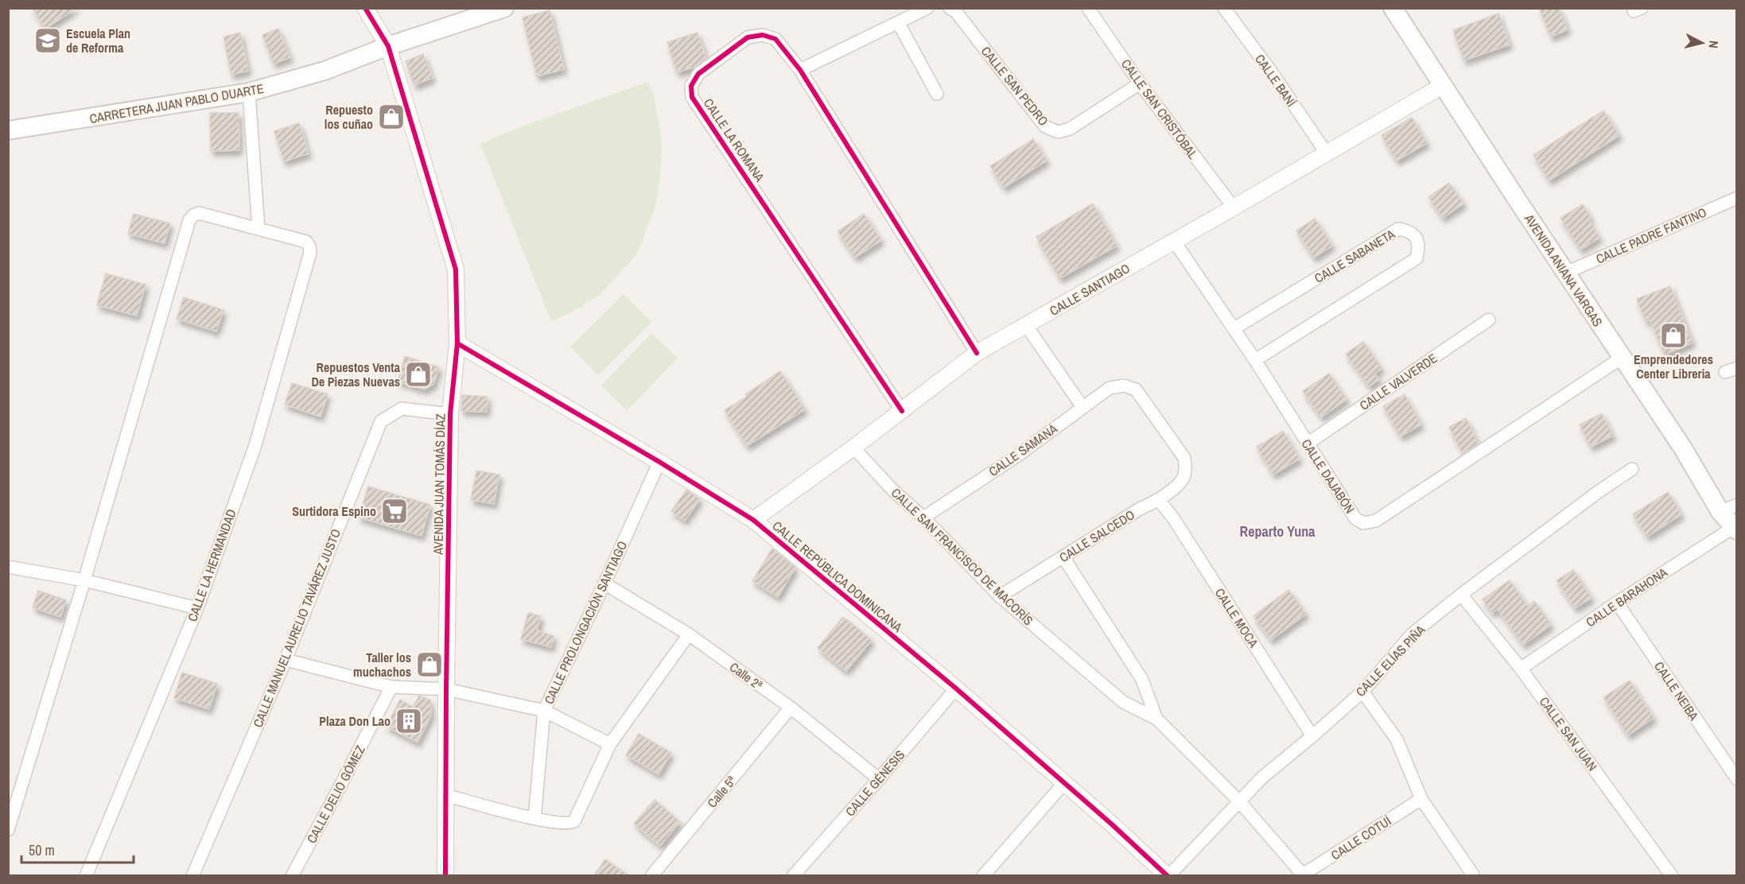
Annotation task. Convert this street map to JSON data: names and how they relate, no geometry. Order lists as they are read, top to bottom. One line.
{"streets":{"main road":["CARRETERA JUAN PABLO DUARTE","AVENIDA ANIANA VARGAS"],"street":["CALLE BANÍ","CALLE SAN PEDRO","CALLE SAN CRISTÓBAL","CALLE LA ROMANA","CALLE PADRE FANTINO","CALLE SABANETA","CALLE SANTIAGO","CALLE VALVERDE","CALLE SAMANÁ","CALLE DAJABÓN","AVENIDA JUAN TOMÁS DÍAZ","CALLE SALCEDO","CALLE SAN FRANCISCO DE MACORÍS","CALLE LA HERMANDAD","CALLE REPÚBLICA DOMINICANA","CALLE BARAHONA","CALLE MOCA","CALLE PROLONGACIÓN SANTIAGO","CALLE MANUEL AURELIO TAVÁREZ JUSTO","CALLE ELÍAS PIÑA","Calle 2ª","CALLE NEIBA","CALLE SAN JUAN","CALLE GÉNESIS","Calle 5ª","CALLE DELIO GÓMEZ","CALLE COTUÍ"]},"crossings":[["CALLE BANÍ","CALLE SANTIAGO"],["CALLE SAN PEDRO","CALLE SAN CRISTÓBAL"],["CARRETERA JUAN PABLO DUARTE","AVENIDA JUAN TOMÁS DÍAZ"],["CALLE SAN CRISTÓBAL","CALLE SANTIAGO"],["CALLE LA ROMANA","CALLE SANTIAGO"],["CALLE PADRE FANTINO","AVENIDA ANIANA VARGAS"],["CALLE SABANETA","CALLE DAJABÓN"],["AVENIDA ANIANA VARGAS","CALLE SANTIAGO"],["AVENIDA ANIANA VARGAS","CALLE DAJABÓN"],["AVENIDA ANIANA VARGAS","CALLE BARAHONA"],["CALLE SANTIAGO","CALLE DAJABÓN"],["CALLE SANTIAGO","CALLE SAN FRANCISCO DE MACORÍS"],["CALLE SANTIAGO","CALLE REPÚBLICA DOMINICANA"],["CALLE VALVERDE","CALLE DAJABÓN"],["CALLE SAMANÁ","CALLE SALCEDO"],["CALLE SAMANÁ","CALLE SAN FRANCISCO DE MACORÍS"],["AVENIDA JUAN TOMÁS DÍAZ","CALLE REPÚBLICA DOMINICANA"],["AVENIDA JUAN TOMÁS DÍAZ","CALLE MANUEL AURELIO TAVÁREZ JUSTO"],["CALLE SALCEDO","CALLE SAN FRANCISCO DE MACORÍS"],["CALLE SALCEDO","CALLE MOCA"],["CALLE SAN FRANCISCO DE MACORÍS","CALLE ELÍAS PIÑA"],["CALLE SAN FRANCISCO DE MACORÍS","CALLE COTUÍ"],["CALLE REPÚBLICA DOMINICANA","CALLE PROLONGACIÓN SANTIAGO"],["CALLE REPÚBLICA DOMINICANA","CALLE ELÍAS PIÑA"],["CALLE REPÚBLICA DOMINICANA","CALLE GÉNESIS"],["CALLE BARAHONA","CALLE NEIBA"],["CALLE BARAHONA","CALLE SAN JUAN"],["CALLE MOCA","CALLE ELÍAS PIÑA"],["CALLE PROLONGACIÓN SANTIAGO","Calle 2ª"],["CALLE ELÍAS PIÑA","CALLE SAN JUAN"],["Calle 2ª","CALLE GÉNESIS"],["Calle 2ª","Calle 5ª"]],"districts":["Reparto Yuna"],"places":{"school or university":["Escuela Plan de Reforma"],"shop":["Repuesto los cuñao","Emprendedores Center Libreria","Repuestos Venta De Piezas Nuevas","Taller los muchachos"],"supermarket":["Surtidora Espino"],"building":["Plaza Don Lao"]},"scale_bar":"50 m","north":"right"}
